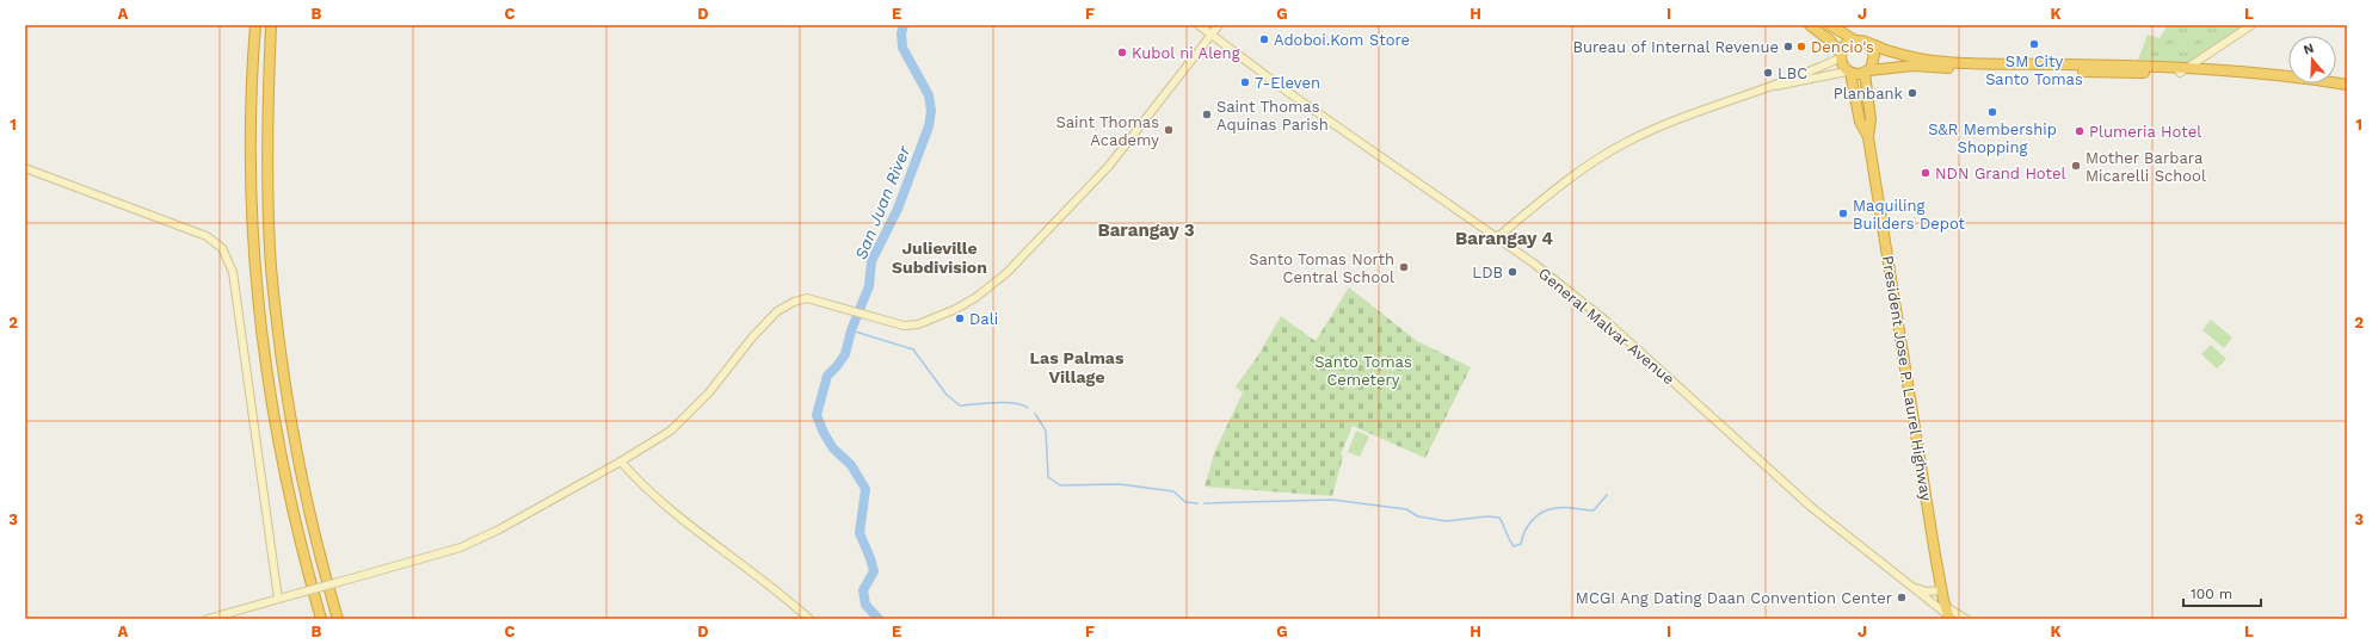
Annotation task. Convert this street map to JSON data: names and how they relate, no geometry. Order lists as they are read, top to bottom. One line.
{"streets":{"highway":["President Jose P. Laurel Highway"],"main road":["General Malvar Avenue"]},"crossings":[["General Malvar Avenue","President Jose P. Laurel Highway"]],"districts":["Barangay 3","Barangay 4","Julieville Subdivision","Las Palmas Village"],"water":["San Juan River"],"parks":["Santo Tomas Cemetery"],"places":["Adoboi.Kom Store","SM City Santo Tomas","Bureau of Internal Revenue","Dencio's","Kubol ni Aleng","LBC","7-Eleven","Planbank","S&R Membership Shopping","Saint Thomas Aquinas Parish","Saint Thomas Academy","Plumeria Hotel","Mother Barbara Micarelli School","NDN Grand Hotel","Maquiling Builders Depot","Santo Tomas North Central School","LDB","Dali","MCGI Ang Dating Daan Convention Center"],"scale_bar":"100 m","north":"top","grid":{"columns":["A","B","C","D","E","F","G","H","I","J","K","L"],"rows":["1","2","3"]}}
